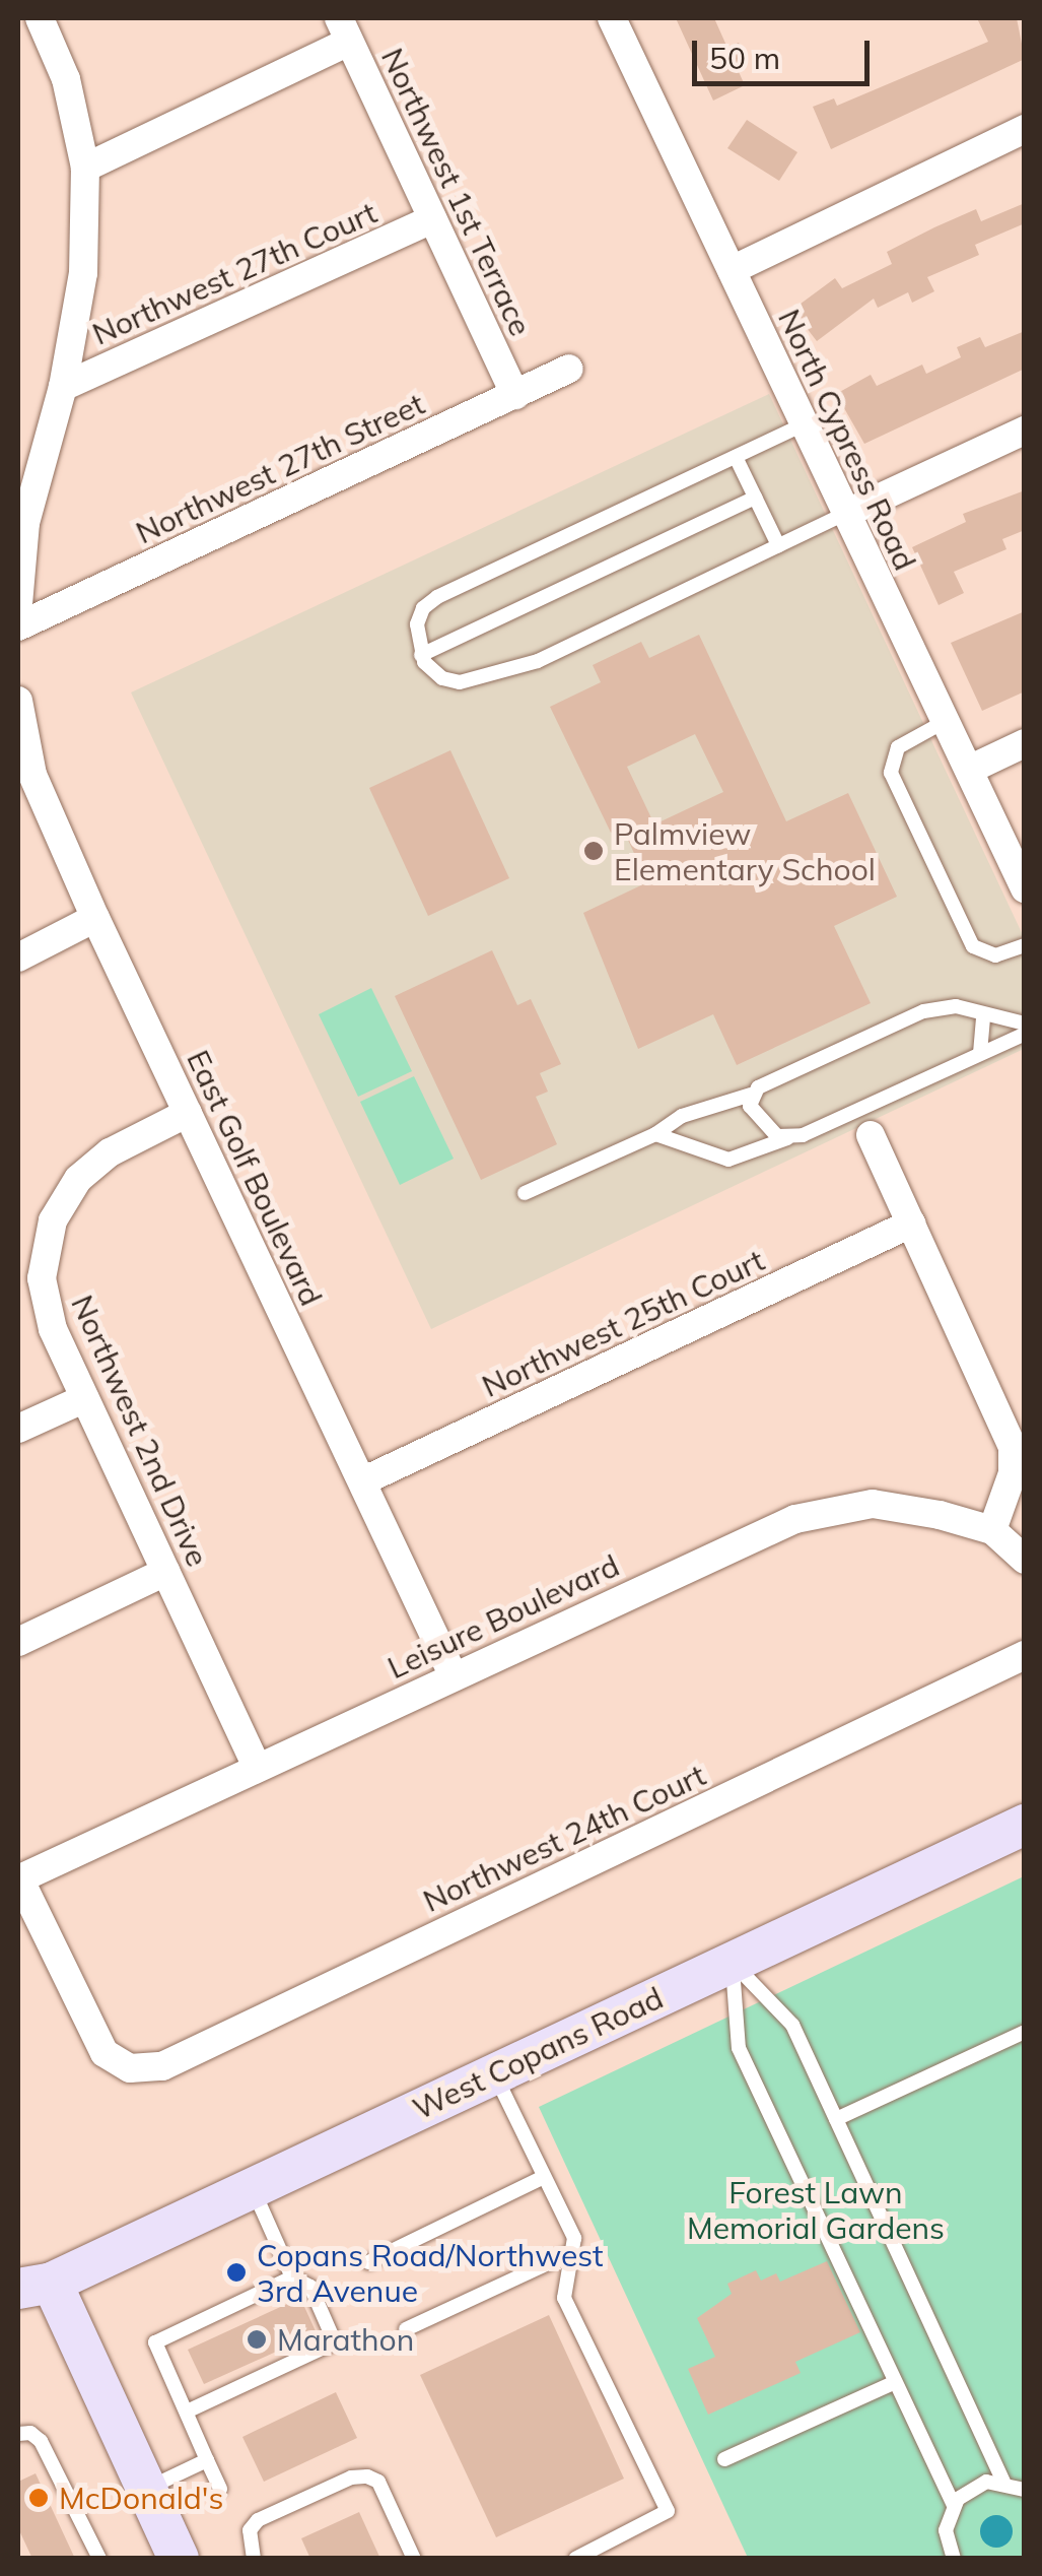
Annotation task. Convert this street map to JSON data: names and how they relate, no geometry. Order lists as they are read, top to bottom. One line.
{"streets":{"main road":["West Copans Road"],"street":["Northwest 1st Terrace","Northwest 27th Court","North Cypress Road","Northwest 27th Street","East Golf Boulevard","Northwest 25th Court","Northwest 2nd Drive","Leisure Boulevard","Northwest 24th Court"]},"crossings":[["Northwest 1st Terrace","Northwest 27th Court"],["Northwest 1st Terrace","Northwest 27th Street"],["East Golf Boulevard","Northwest 25th Court"],["East Golf Boulevard","Northwest 2nd Drive"],["East Golf Boulevard","Leisure Boulevard"],["Northwest 2nd Drive","Leisure Boulevard"],["Leisure Boulevard","Northwest 24th Court"]],"parks":["Forest Lawn Memorial Gardens"],"places":["Palmview Elementary School","Copans Road/Northwest 3rd Avenue","Marathon","McDonald's"],"scale_bar":"50 m"}
